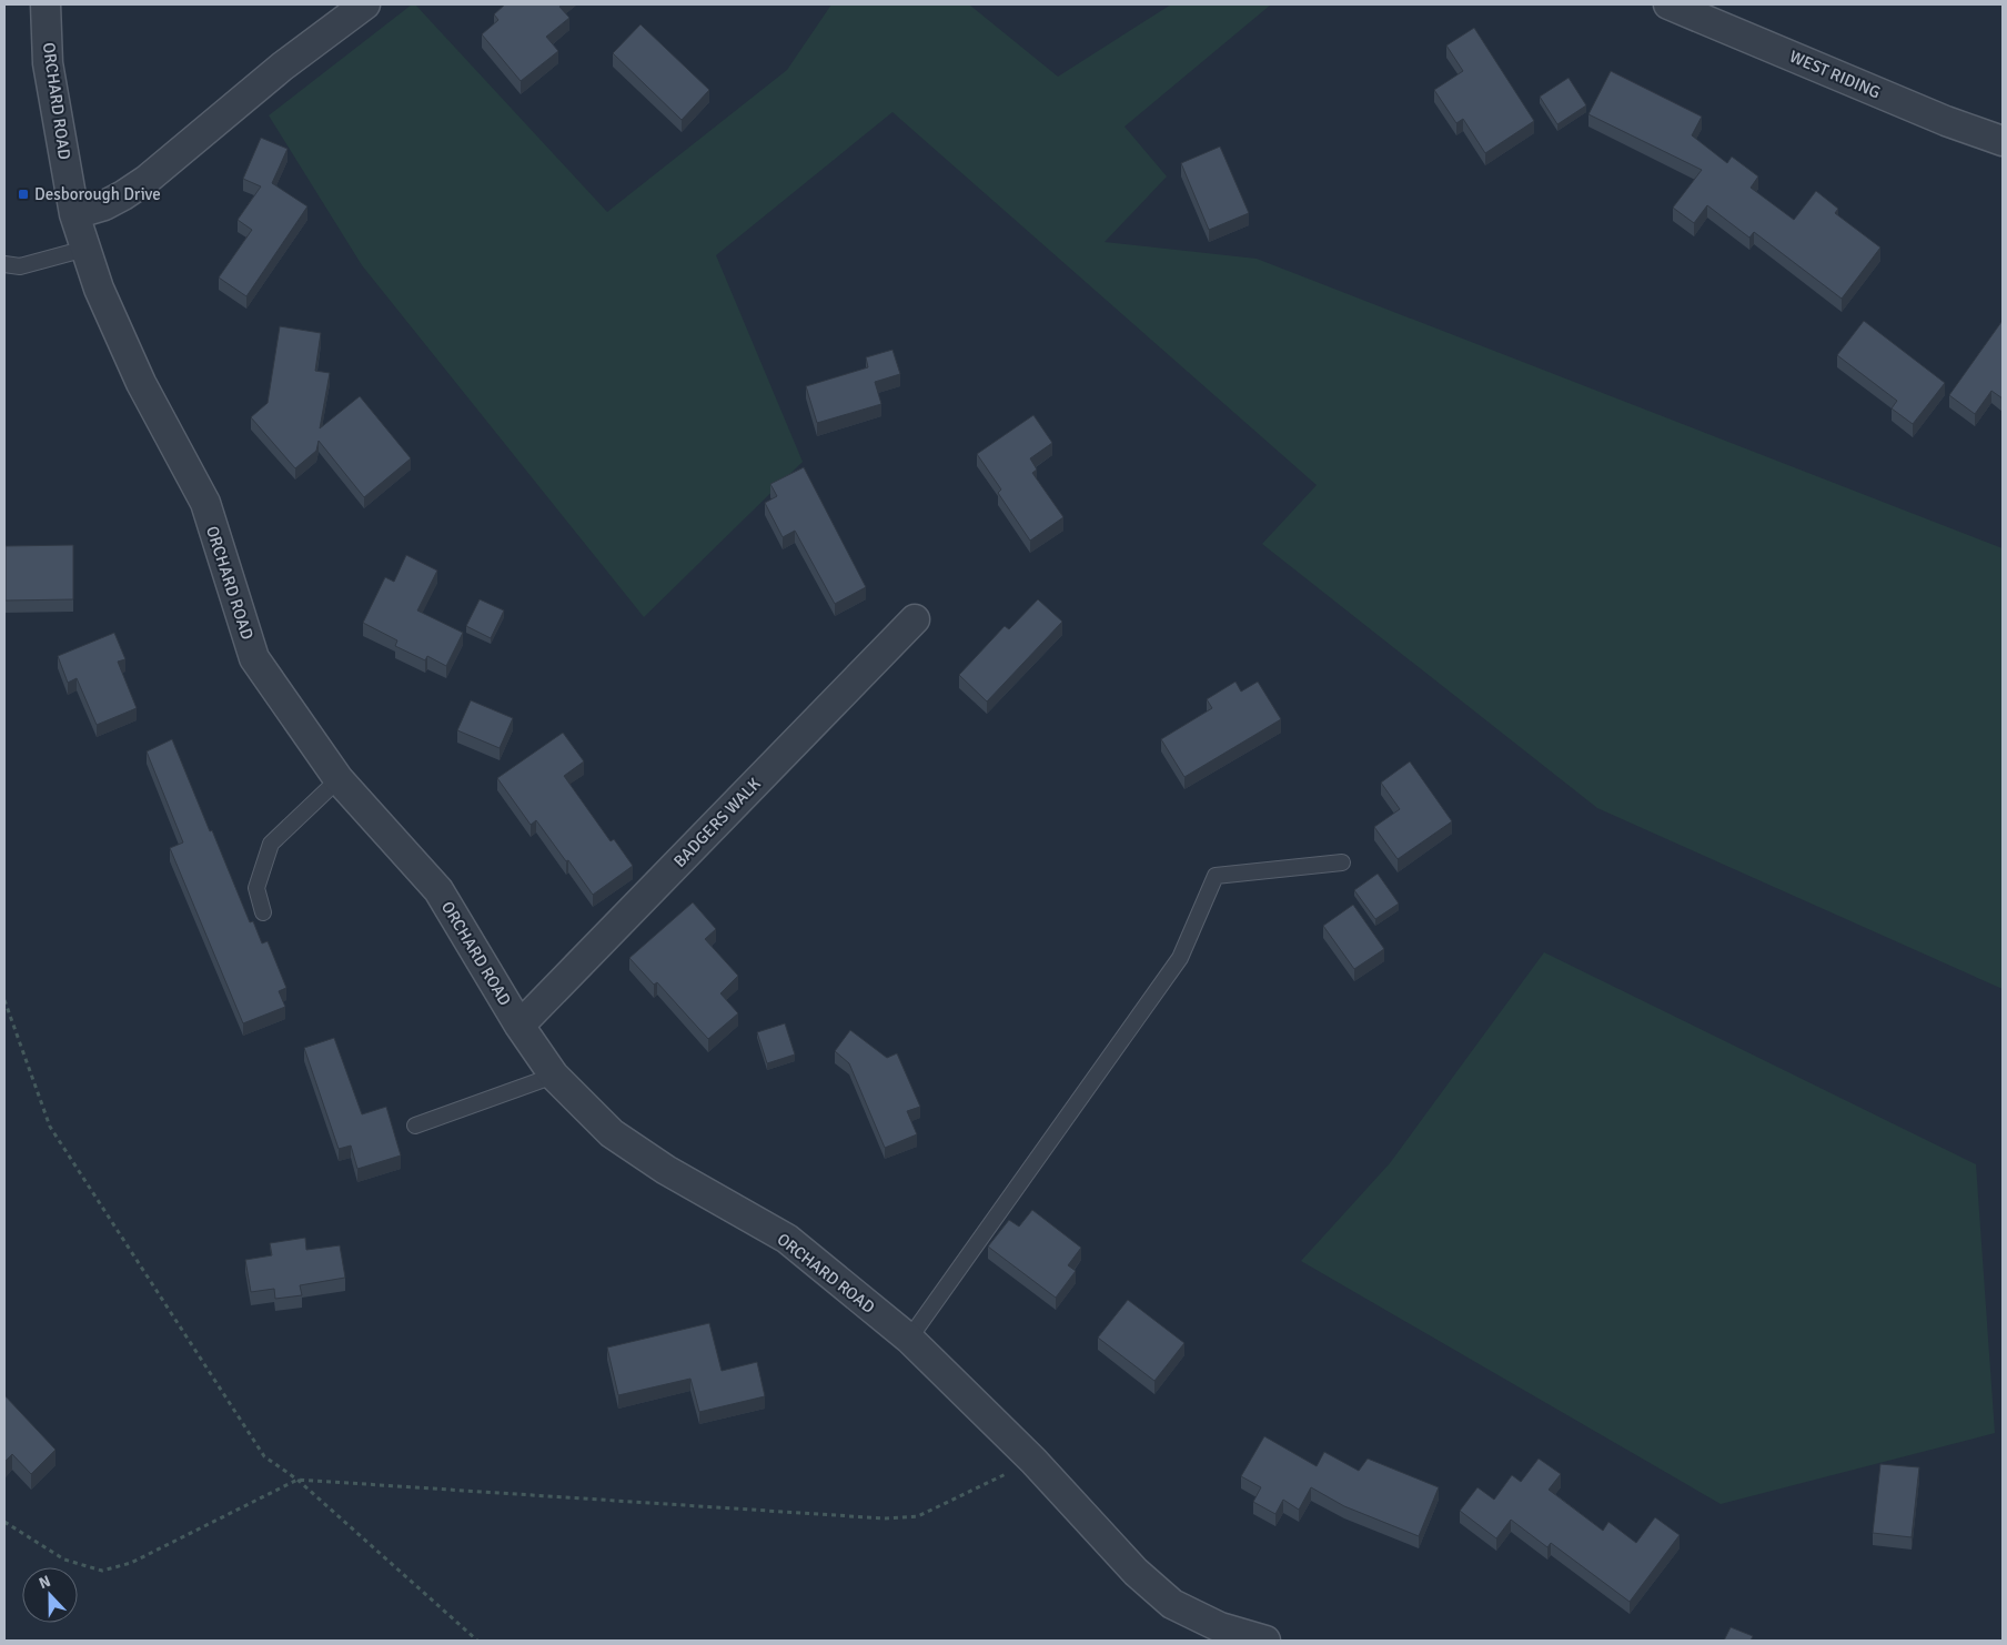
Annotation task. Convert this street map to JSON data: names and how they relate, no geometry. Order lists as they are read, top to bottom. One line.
{"streets":{"street":["WEST RIDING","ORCHARD ROAD","BADGERS WALK"]},"crossings":[["ORCHARD ROAD","BADGERS WALK"]],"places":{"transit":["Desborough Drive"]},"north":"top"}
